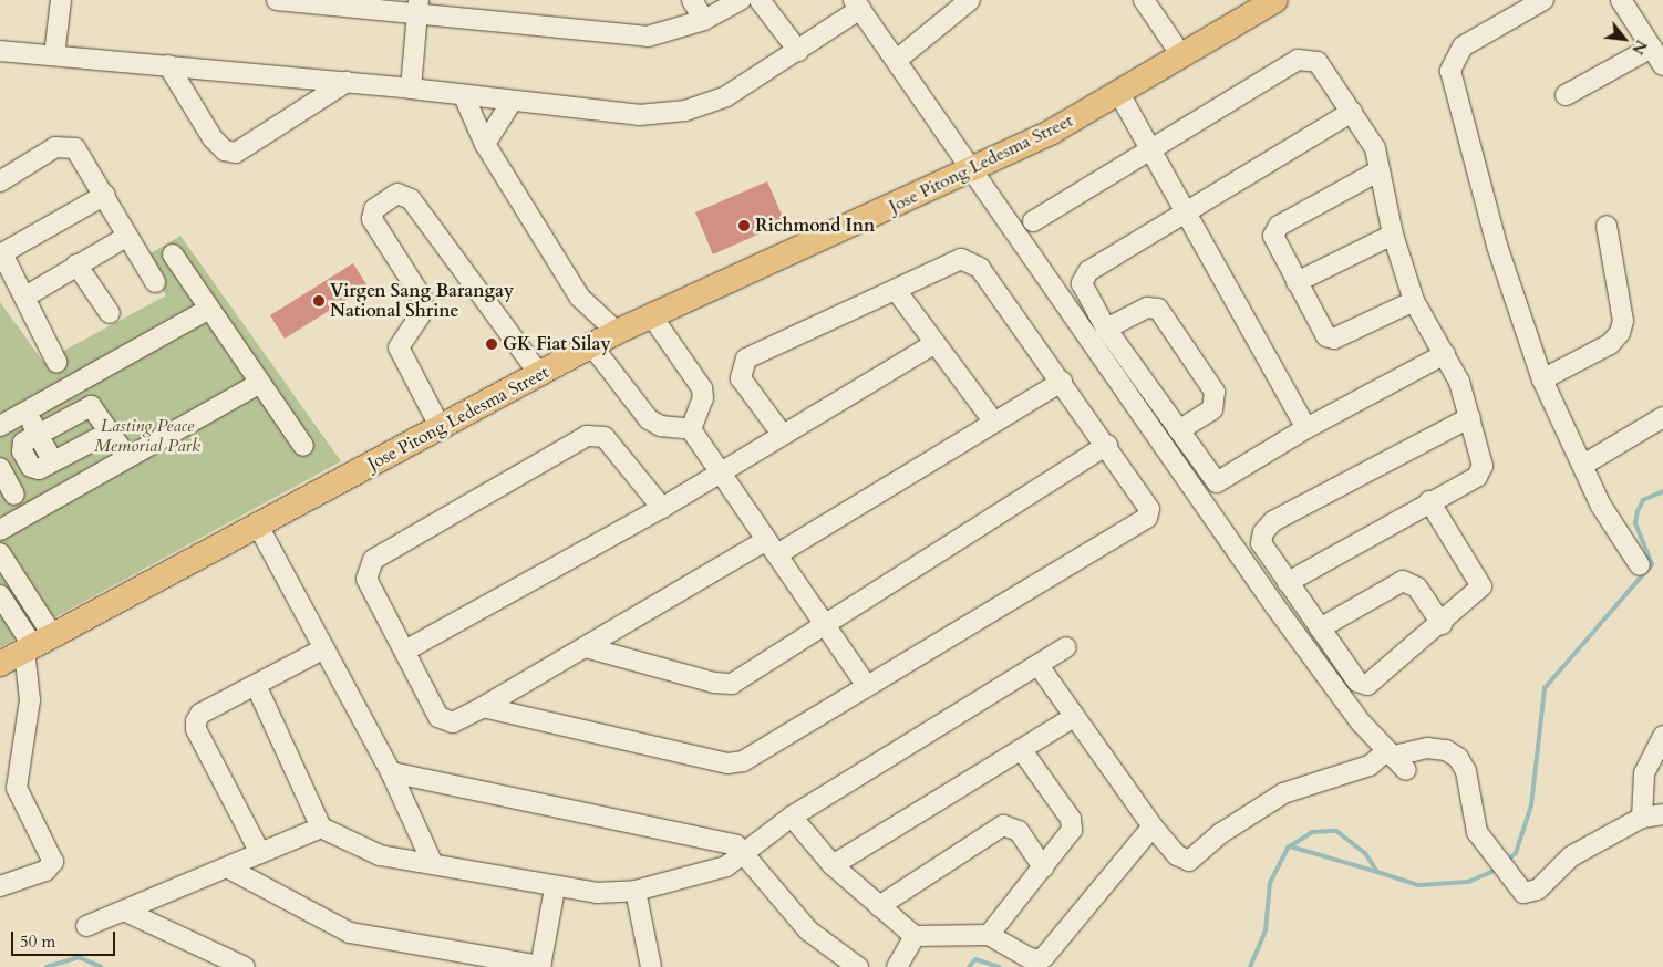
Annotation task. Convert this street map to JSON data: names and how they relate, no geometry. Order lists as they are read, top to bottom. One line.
{"streets":{"main road":["Jose Pitong Ledesma Street"]},"parks":["Lasting Peace Memorial Park"],"places":["Richmond Inn","Virgen Sang Barangay National Shrine","GK Fiat Silay"],"scale_bar":"50 m","north":"bottom right"}
